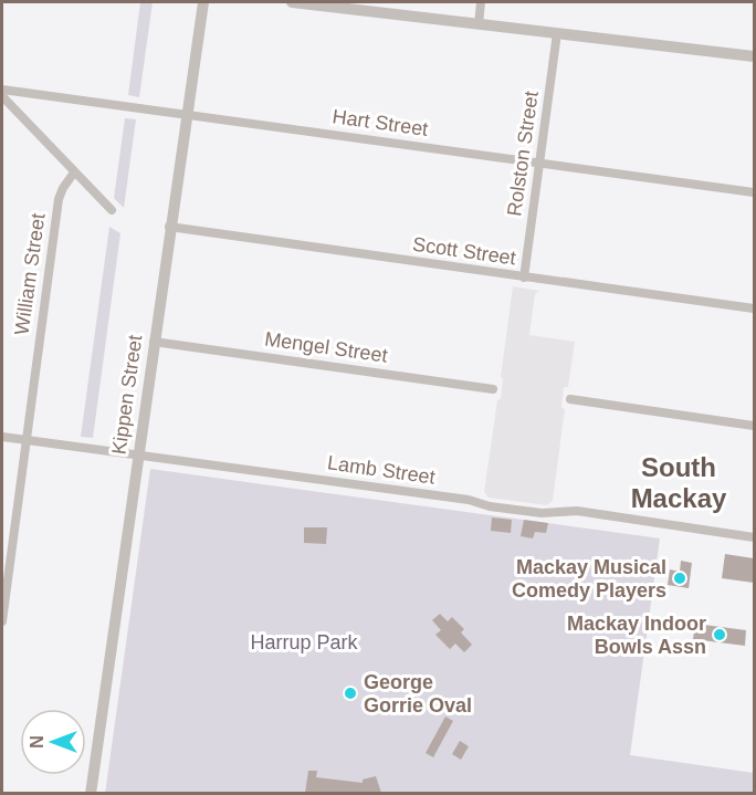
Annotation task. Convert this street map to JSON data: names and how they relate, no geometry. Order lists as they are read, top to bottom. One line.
{"streets":{"street":["Hart Street","Rolston Street","Scott Street","William Street","Mengel Street","Kippen Street","Lamb Street"]},"crossings":[["Hart Street","Rolston Street"],["Hart Street","Kippen Street"],["Rolston Street","Scott Street"],["Scott Street","Kippen Street"],["William Street","Lamb Street"],["Mengel Street","Kippen Street"],["Kippen Street","Lamb Street"]],"districts":["South Mackay"],"parks":["Harrup Park"],"places":["Mackay Musical Comedy Players","Mackay Indoor Bowls Assn","George Gorrie Oval"],"north":"left"}
